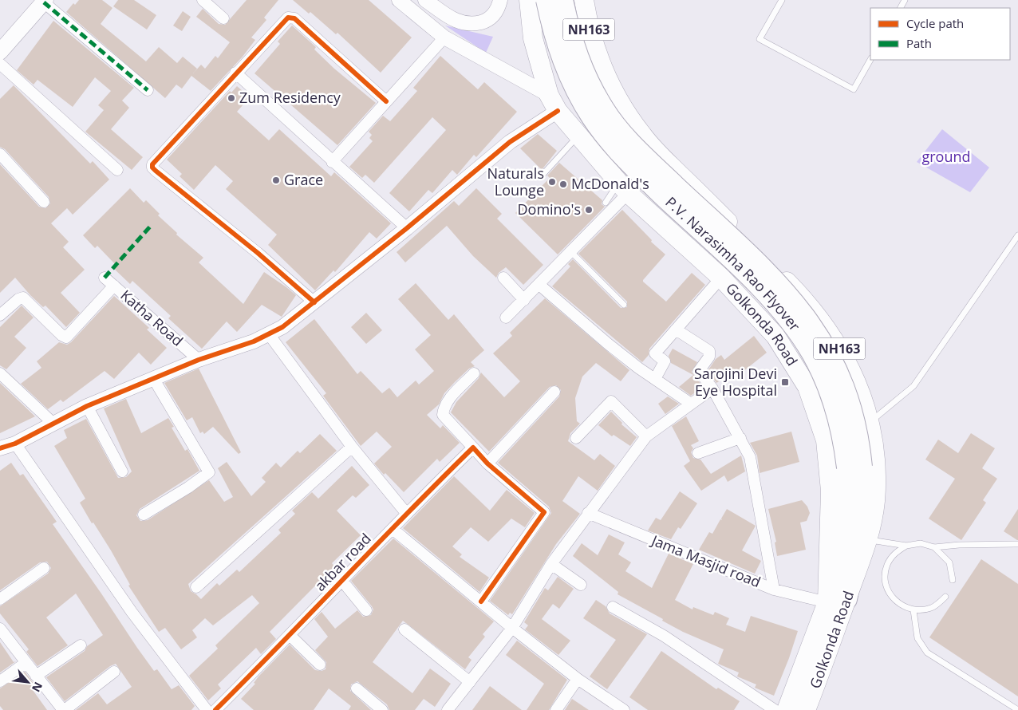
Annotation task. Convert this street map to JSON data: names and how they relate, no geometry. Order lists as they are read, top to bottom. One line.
{"streets":{"highway":["NH163","P.V. Narasimha Rao Flyover","Golkonda Road"],"street":["Katha Road","Jama Masjid road","akbar road"]},"crossings":[["P.V. Narasimha Rao Flyover","Golkonda Road"],["P.V. Narasimha Rao Flyover","Jama Masjid road"],["Golkonda Road","Jama Masjid road"]],"parks":["ground"],"places":{"other":["Zum Residency","Grace","Naturals Lounge","McDonald's","Domino's"],"transit":["Sarojini Devi Eye Hospital"]},"legend":["Cycle path","Path"],"north":"bottom right"}
